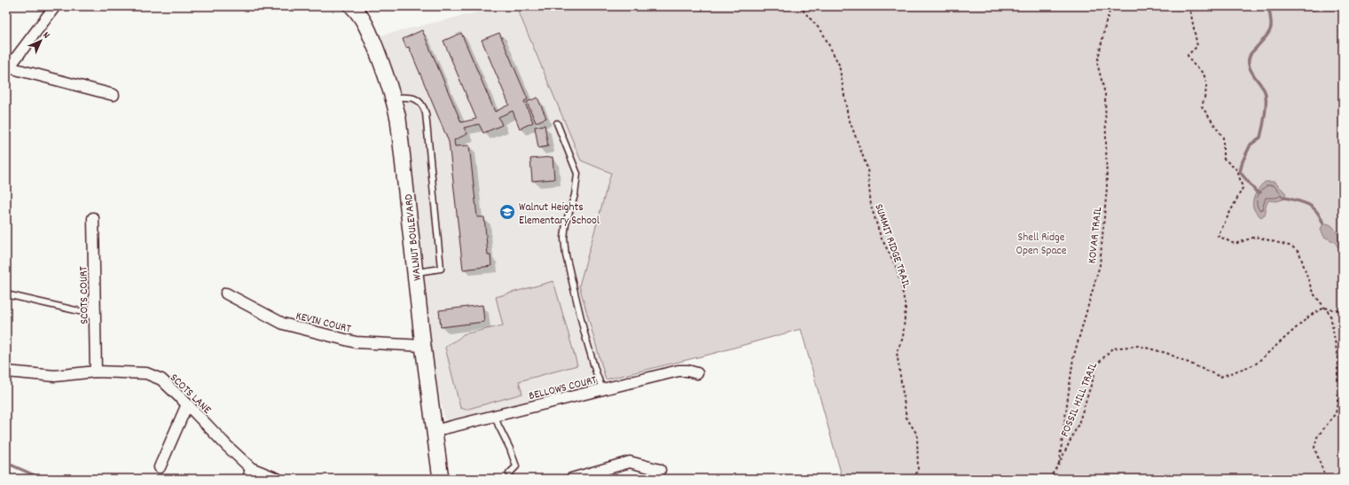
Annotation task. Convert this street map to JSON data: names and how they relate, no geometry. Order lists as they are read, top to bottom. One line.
{"streets":{"street":["WALNUT BOULEVARD","SCOTS COURT","KEVIN COURT","BELLOWS COURT","SCOTS LANE"],"path":["KOVAR TRAIL","SUMMIT RIDGE TRAIL","FOSSIL HILL TRAIL"]},"crossings":[["KOVAR TRAIL","FOSSIL HILL TRAIL"],["WALNUT BOULEVARD","KEVIN COURT"],["WALNUT BOULEVARD","BELLOWS COURT"],["SCOTS COURT","SCOTS LANE"]],"parks":["Shell Ridge Open Space"],"places":{"school or university":["Walnut Heights Elementary School"]},"north":"top right"}
